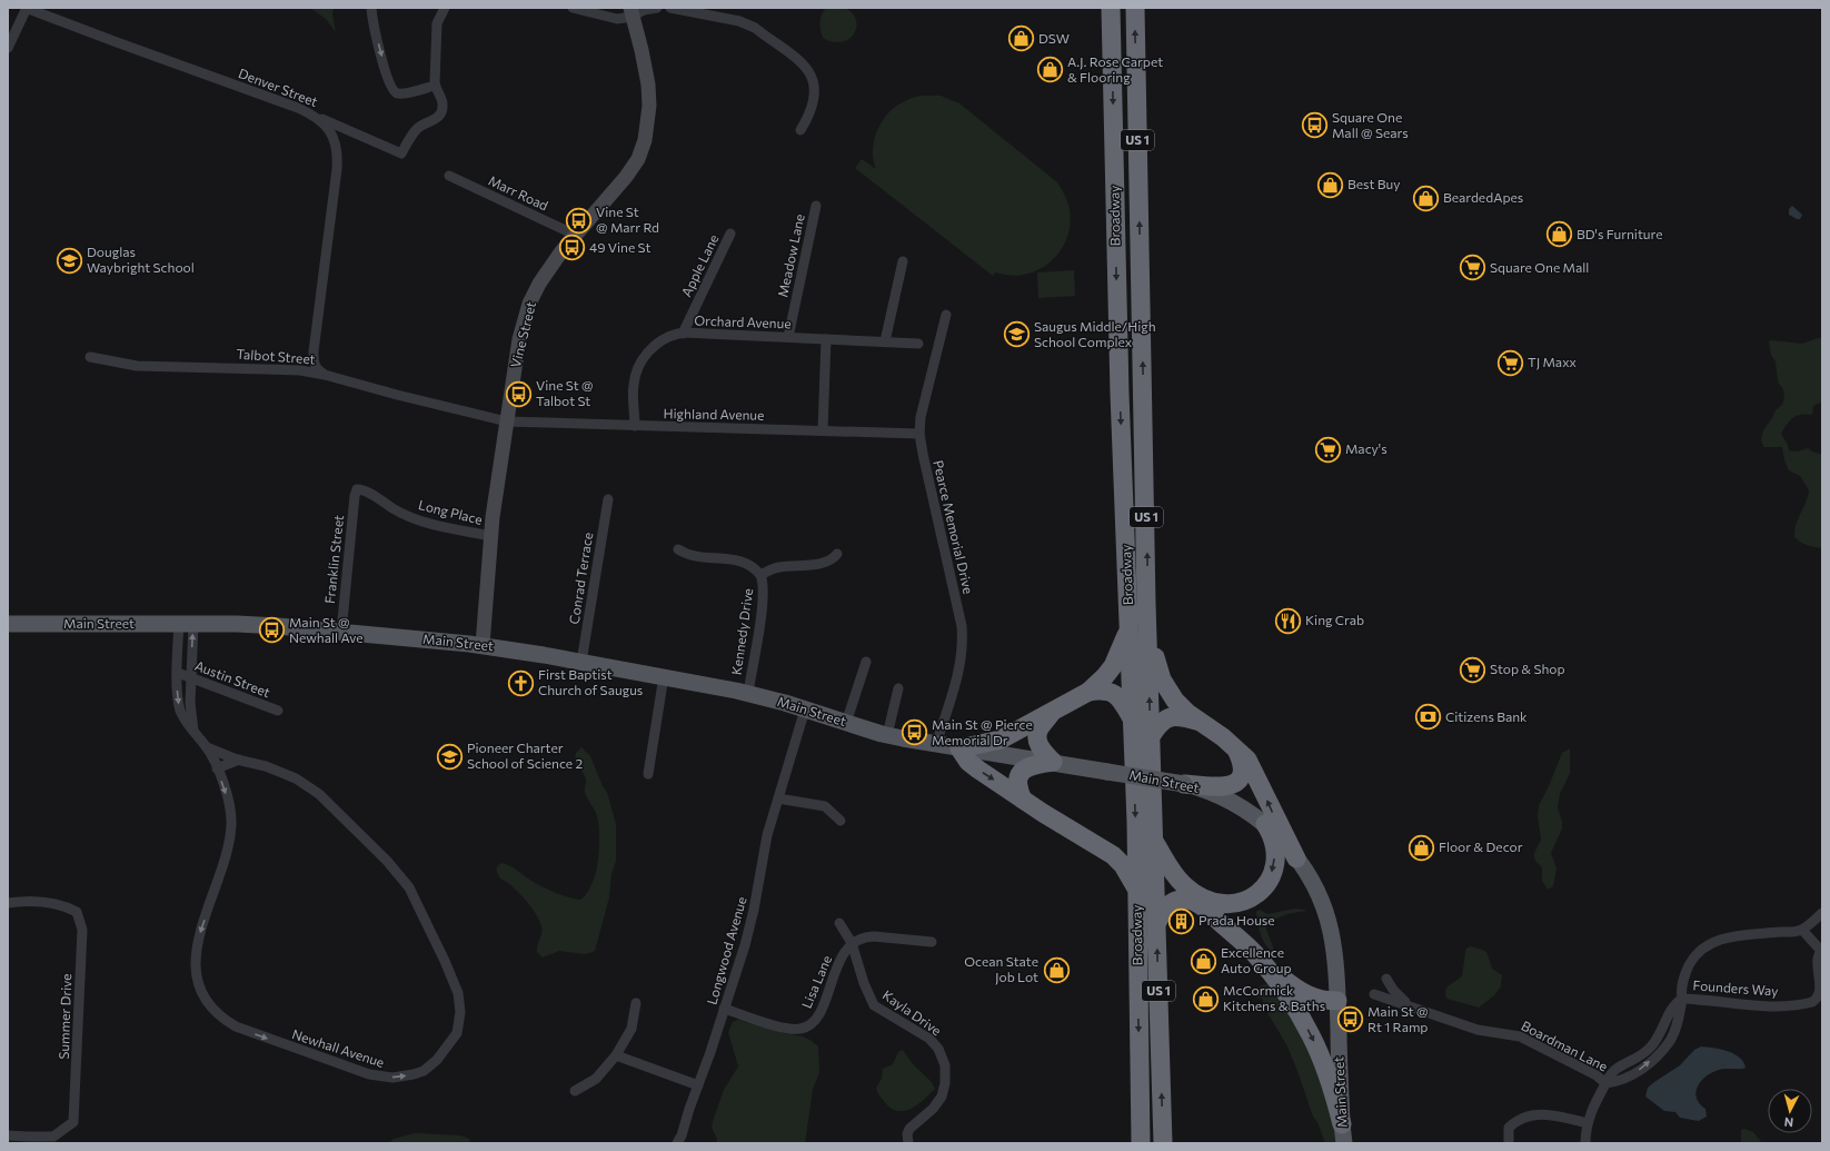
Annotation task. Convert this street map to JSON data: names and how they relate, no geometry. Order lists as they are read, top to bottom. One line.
{"streets":{"highway":["US 1","Broadway"],"main road":["Main Street"],"street":["Denver Street","Marr Road","Meadow Lane","Apple Lane","Orchard Avenue","Vine Street","Talbot Street","Highland Avenue","Long Place","Pearce Memorial Drive","Franklin Street","Conrad Terrace","Kennedy Drive","Austin Street","Longwood Avenue","Lisa Lane","Founders Way","Kayla Drive","Summer Drive","Boardman Lane","Newhall Avenue"]},"crossings":[["Denver Street","Talbot Street"],["Marr Road","Vine Street"],["Meadow Lane","Orchard Avenue"],["Apple Lane","Orchard Avenue"],["Orchard Avenue","Highland Avenue"],["Vine Street","Talbot Street"],["Vine Street","Highland Avenue"],["Vine Street","Long Place"],["Vine Street","Main Street"],["Talbot Street","Highland Avenue"],["Highland Avenue","Pearce Memorial Drive"],["Long Place","Franklin Street"],["Pearce Memorial Drive","Main Street"],["Franklin Street","Main Street"],["Conrad Terrace","Main Street"],["Main Street","Kennedy Drive"],["Main Street","Longwood Avenue"],["Main Street","Newhall Avenue"],["Austin Street","Newhall Avenue"],["Longwood Avenue","Lisa Lane"],["Lisa Lane","Kayla Drive"],["Founders Way","Boardman Lane"]],"places":{"shop":["DSW","A.J. Rose Carpet & Flooring","Best Buy","BeardedApes","BD's Furniture","Floor & Decor","Excellence Auto Group","Ocean State Job Lot","McCormick Kitchens & Baths"],"bus stop":["Square One Mall @ Sears","Vine St @ Marr Rd","49 Vine St","Vine St @ Talbot St","Main St @ Newhall Ave","Main St @ Pierce Memorial Dr","Main St @ Rt 1 Ramp"],"school or university":["Douglas Waybright School","Saugus Middle/High School Complex","Pioneer Charter School of Science 2"],"supermarket":["Square One Mall","TJ Maxx","Macy's","Stop & Shop"],"restaurant":["King Crab"],"church":["First Baptist Church of Saugus"],"bank":["Citizens Bank"],"building":["Prada House"]},"north":"bottom"}
